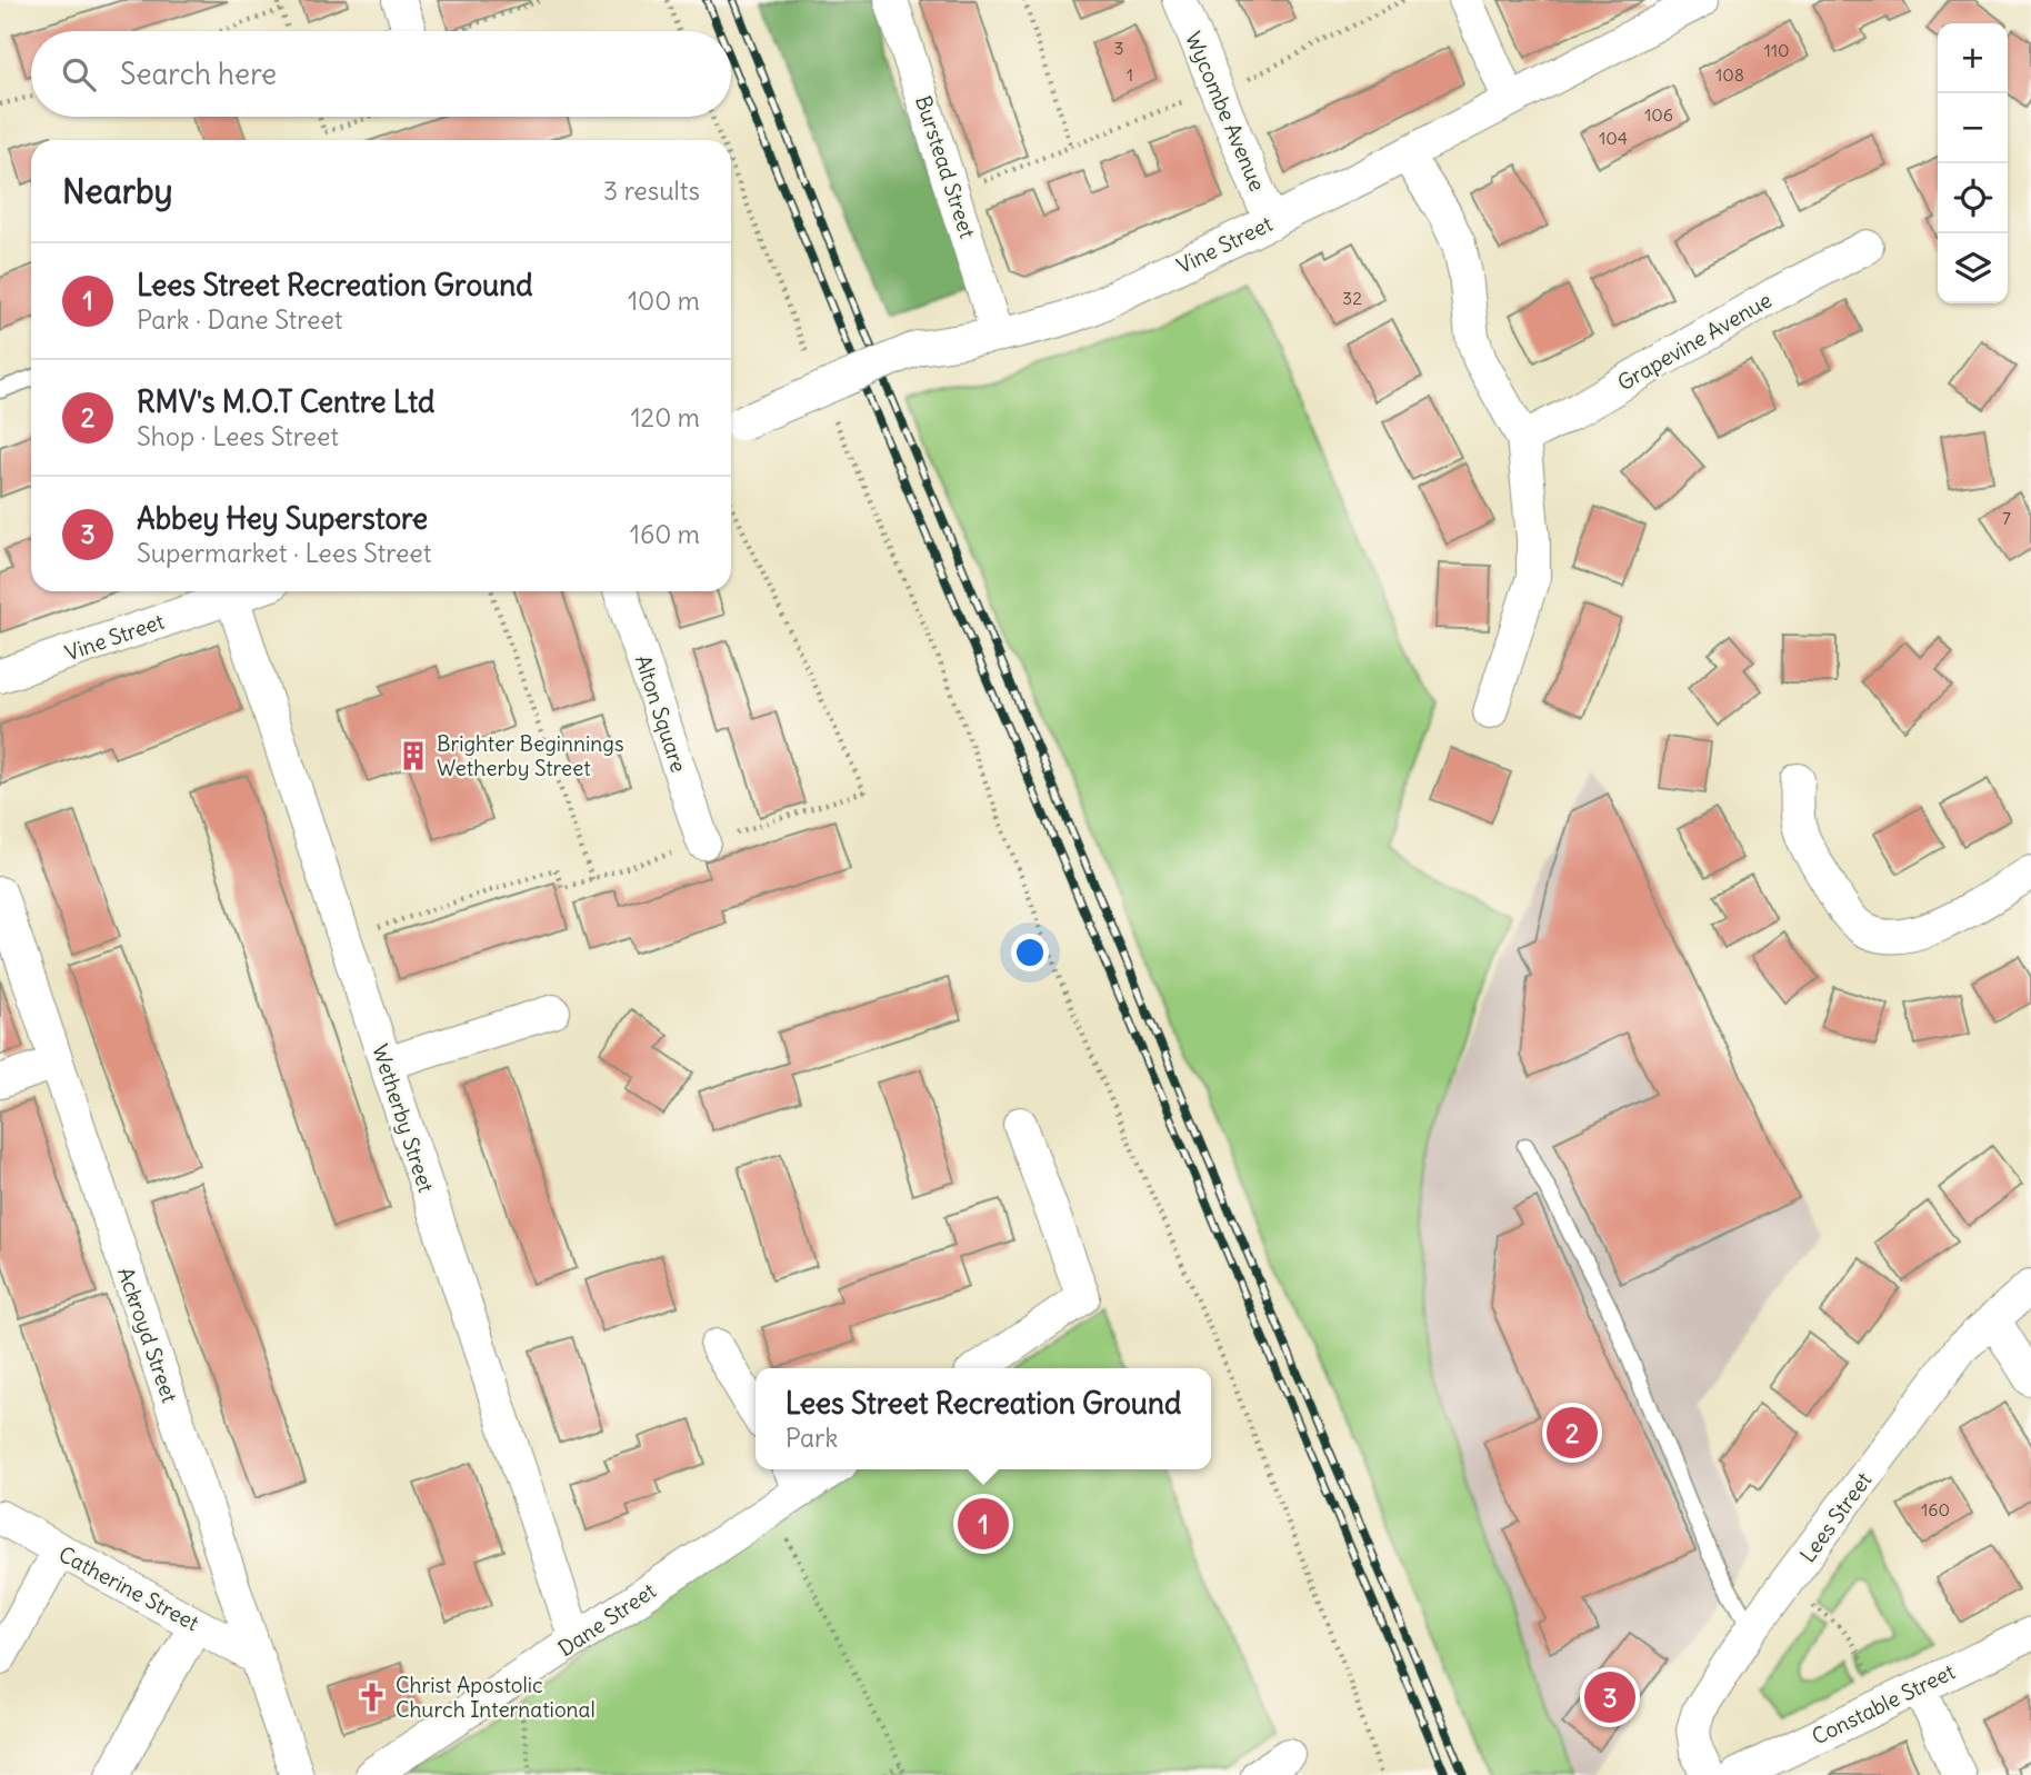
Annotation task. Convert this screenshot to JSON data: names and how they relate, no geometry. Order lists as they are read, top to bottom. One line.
{"streets":{"street":["Wycombe Avenue","Burstead Street","Vine Street","Grapevine Avenue","Alton Square","Wetherby Street","Ackroyd Street","Lees Street","Catherine Street","Dane Street","Constable Street"]},"crossings":[["Wycombe Avenue","Vine Street"],["Burstead Street","Vine Street"],["Vine Street","Wetherby Street"],["Wetherby Street","Dane Street"],["Ackroyd Street","Catherine Street"]],"places":{"building":["Brighter Beginnings Wetherby Street"],"church":["Christ Apostolic Church International"]},"house_numbers":["3","110","1","108","106","104","32","7","160"],"page":{"map_buttons":["+","−"],"search":"Search here","heading":["Nearby","3 results"],"list":[{"mark":"1","name":"Lees Street Recreation Ground","note":"Park · Dane Street","value":"100 m"},{"mark":"2","name":"RMV's M.O.T Centre Ltd","note":"Shop · Lees Street","value":"120 m"},{"mark":"3","name":"Abbey Hey Superstore","note":"Supermarket · Lees Street","value":"160 m"}],"popup":["Lees Street Recreation Ground","Park"],"pins":["2","1","3"]}}
